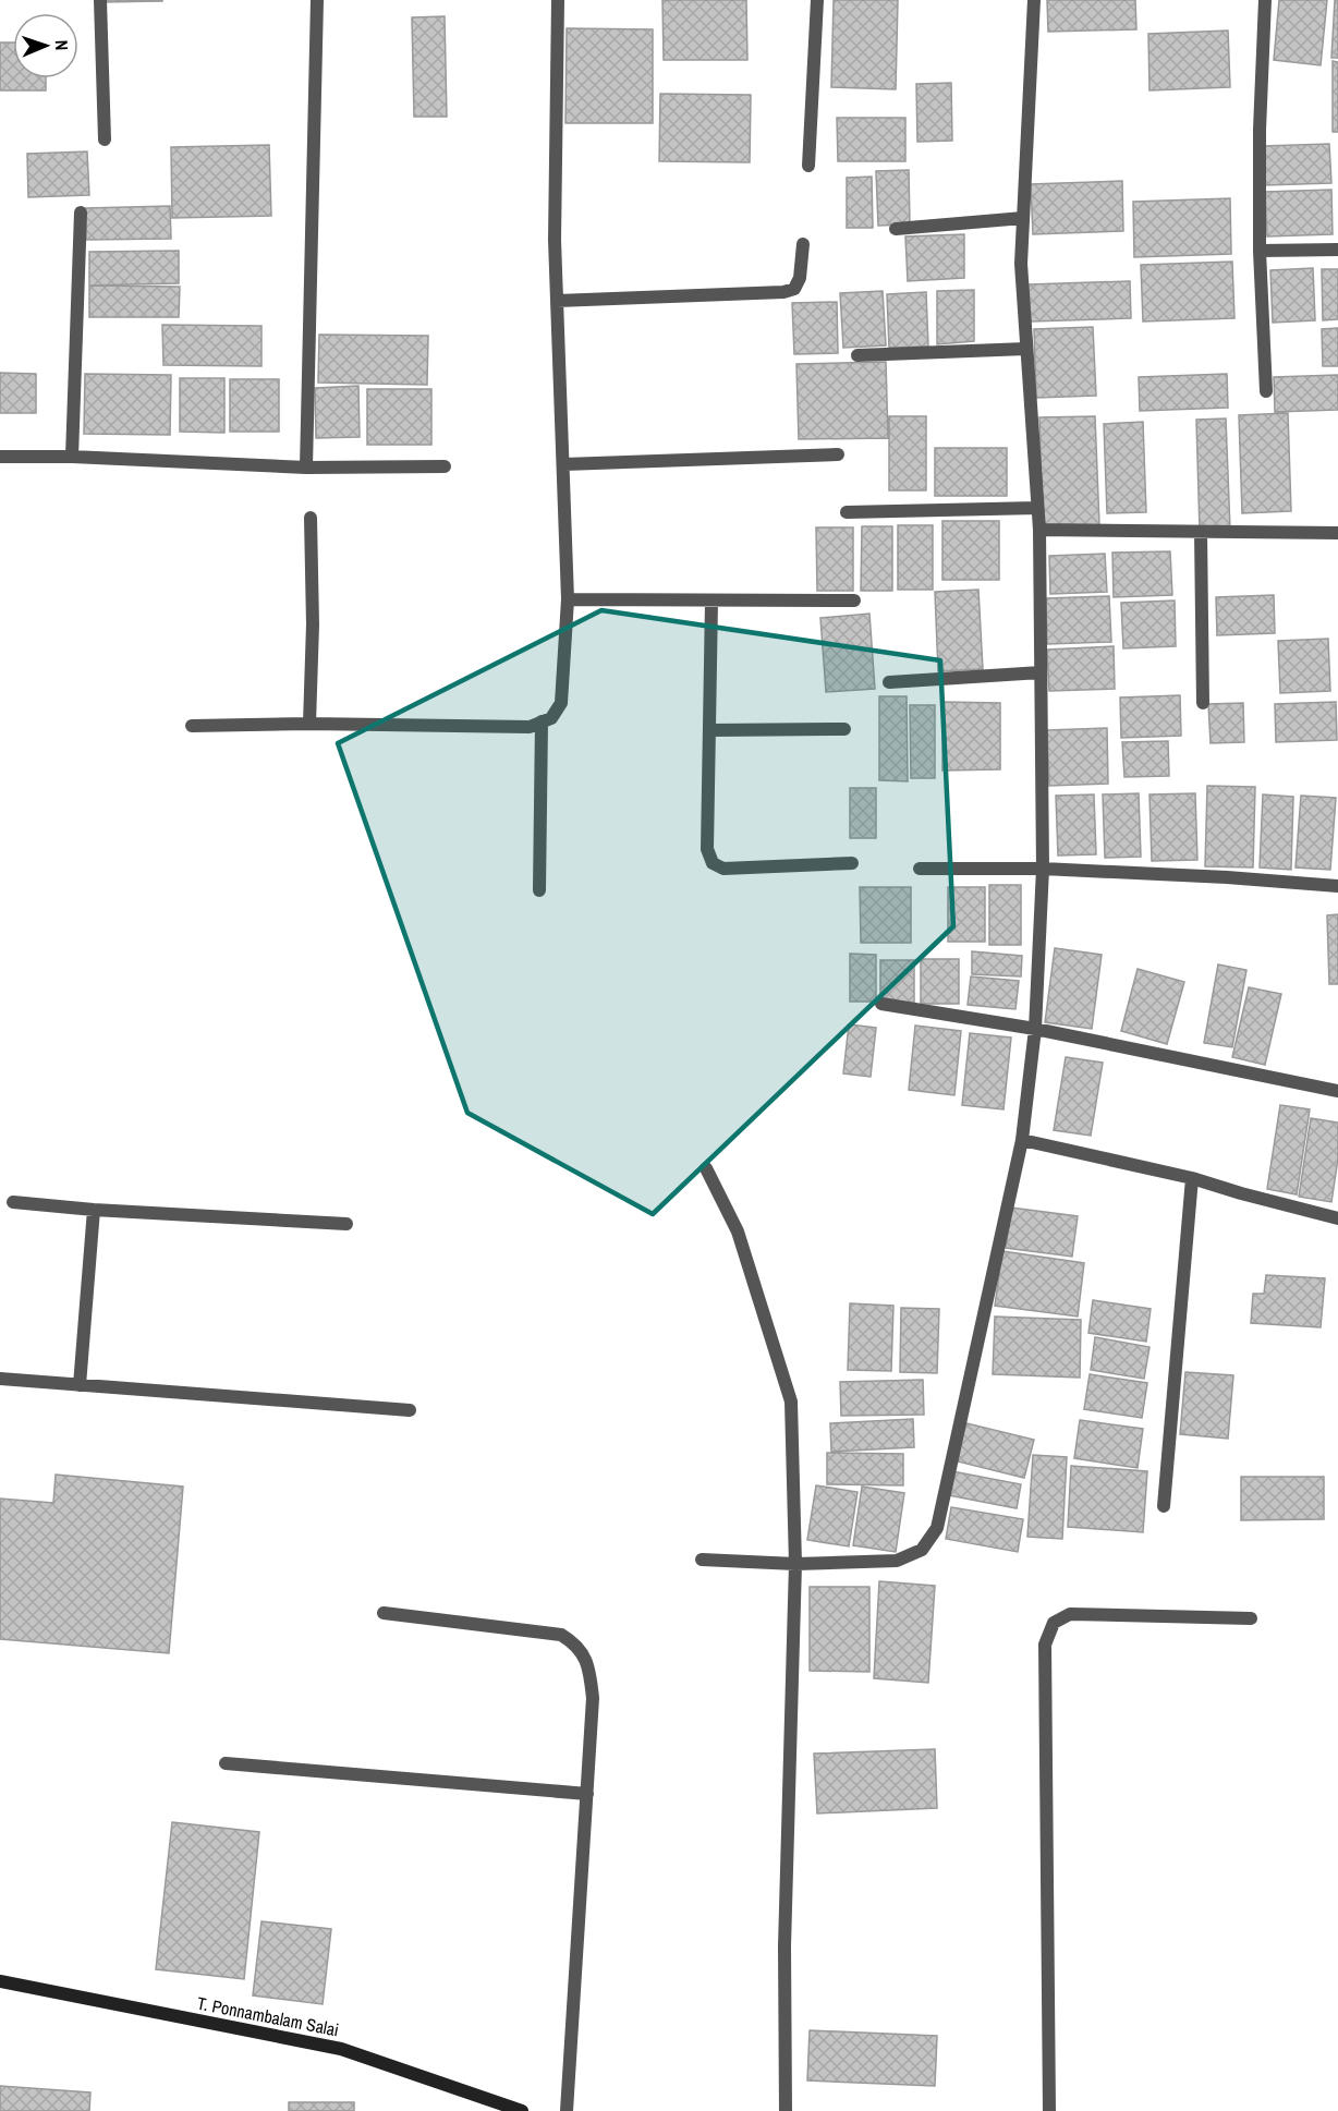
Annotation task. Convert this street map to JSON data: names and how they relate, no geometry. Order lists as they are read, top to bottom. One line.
{"streets":{"street":["T. Ponnambalam Salai"]},"north":"right"}
